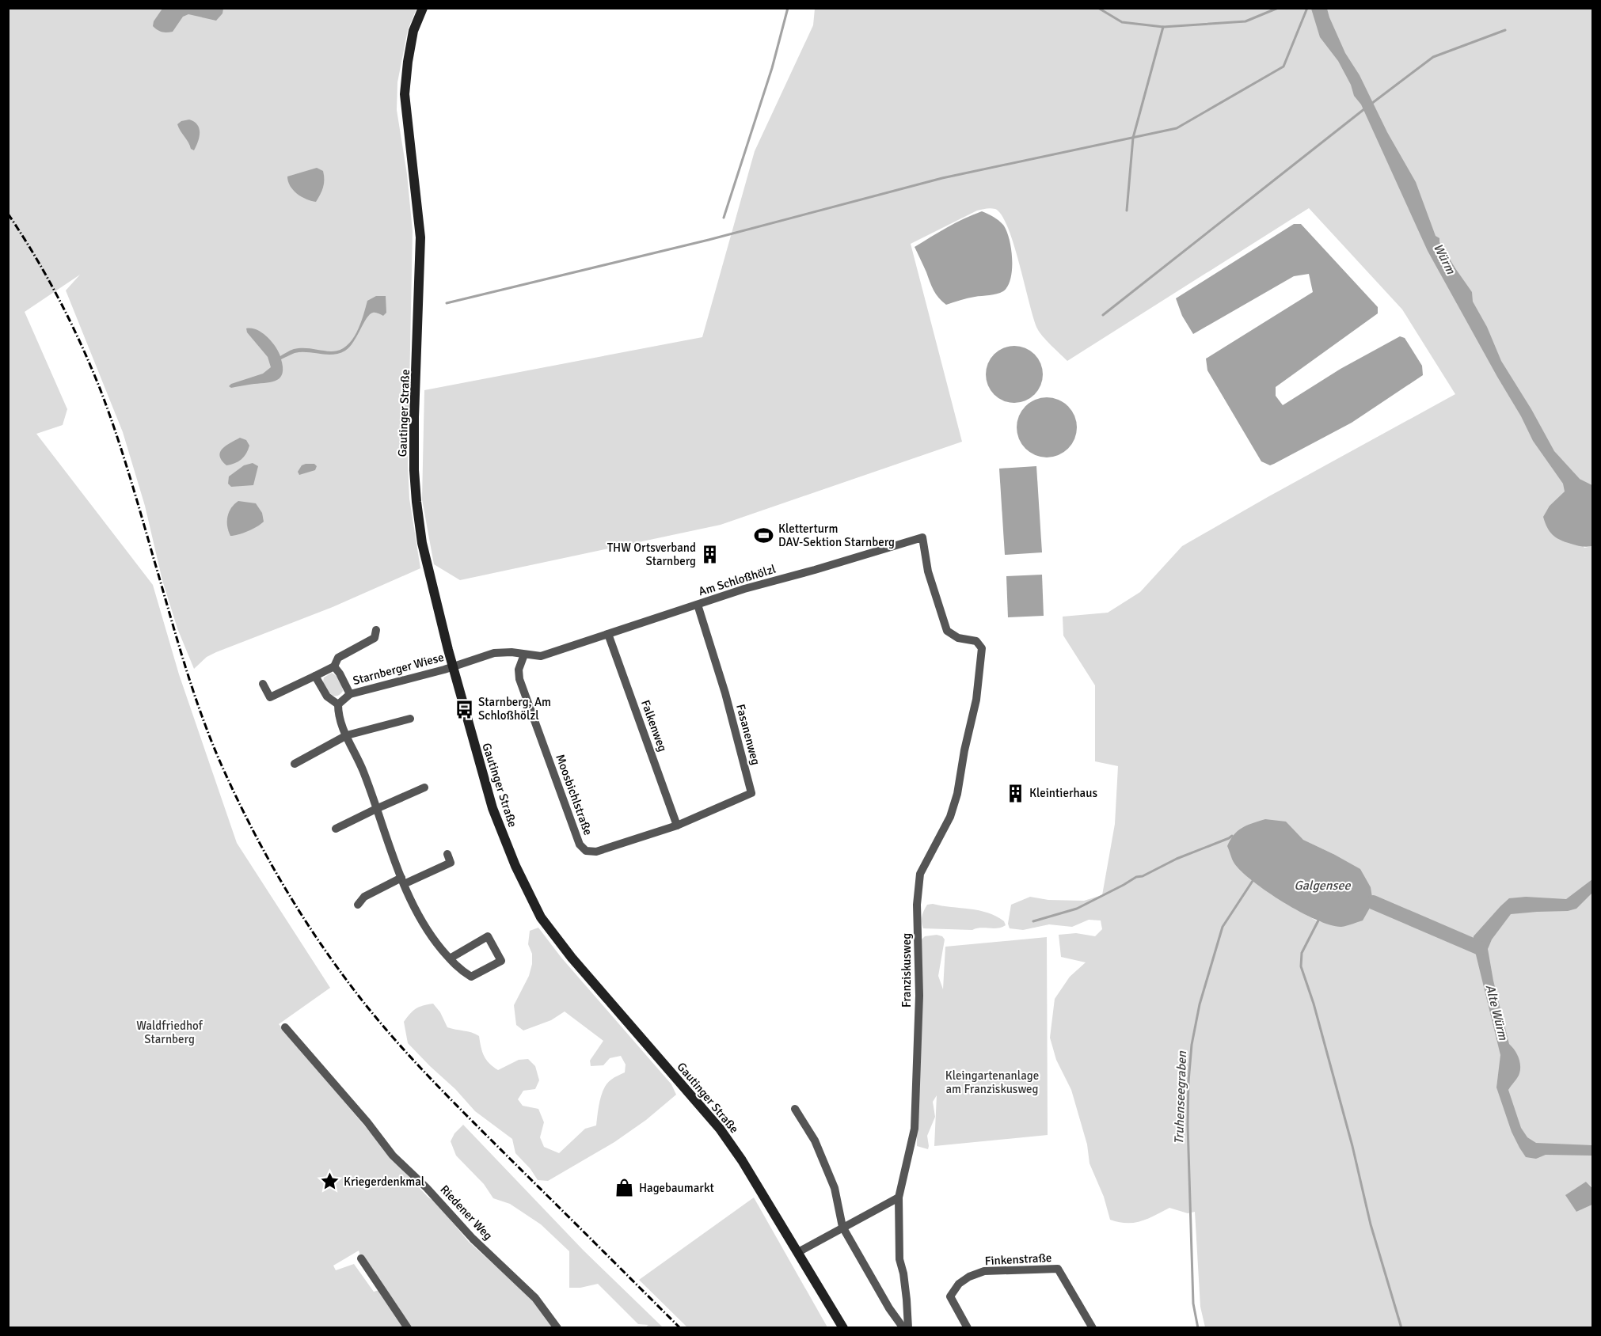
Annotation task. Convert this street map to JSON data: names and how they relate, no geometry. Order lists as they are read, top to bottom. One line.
{"streets":{"main road":["Gautinger Straße"],"street":["Am Schloßhölzl","Starnberger Wiese","Falkenweg","Fasanenweg","Moosbichlstraße","Franziskusweg","Riedener Weg","Finkenstraße"]},"crossings":[["Gautinger Straße","Am Schloßhölzl"],["Gautinger Straße","Starnberger Wiese"],["Am Schloßhölzl","Starnberger Wiese"],["Am Schloßhölzl","Falkenweg"],["Am Schloßhölzl","Fasanenweg"],["Am Schloßhölzl","Moosbichlstraße"],["Am Schloßhölzl","Franziskusweg"],["Falkenweg","Fasanenweg"],["Falkenweg","Moosbichlstraße"],["Fasanenweg","Moosbichlstraße"]],"water":["Würm","Galgensee","Alte Würm","Truhenseegraben"],"parks":["Waldfriedhof Starnberg","Kleingartenanlage am Franziskusweg"],"places":{"sports":["Kletterturm DAV-Sektion Starnberg"],"building":["THW Ortsverband Starnberg","Kleintierhaus"],"bus stop":["Starnberg, Am Schloßhölzl"],"place":["Kriegerdenkmal"],"shop":["Hagebaumarkt"]}}
